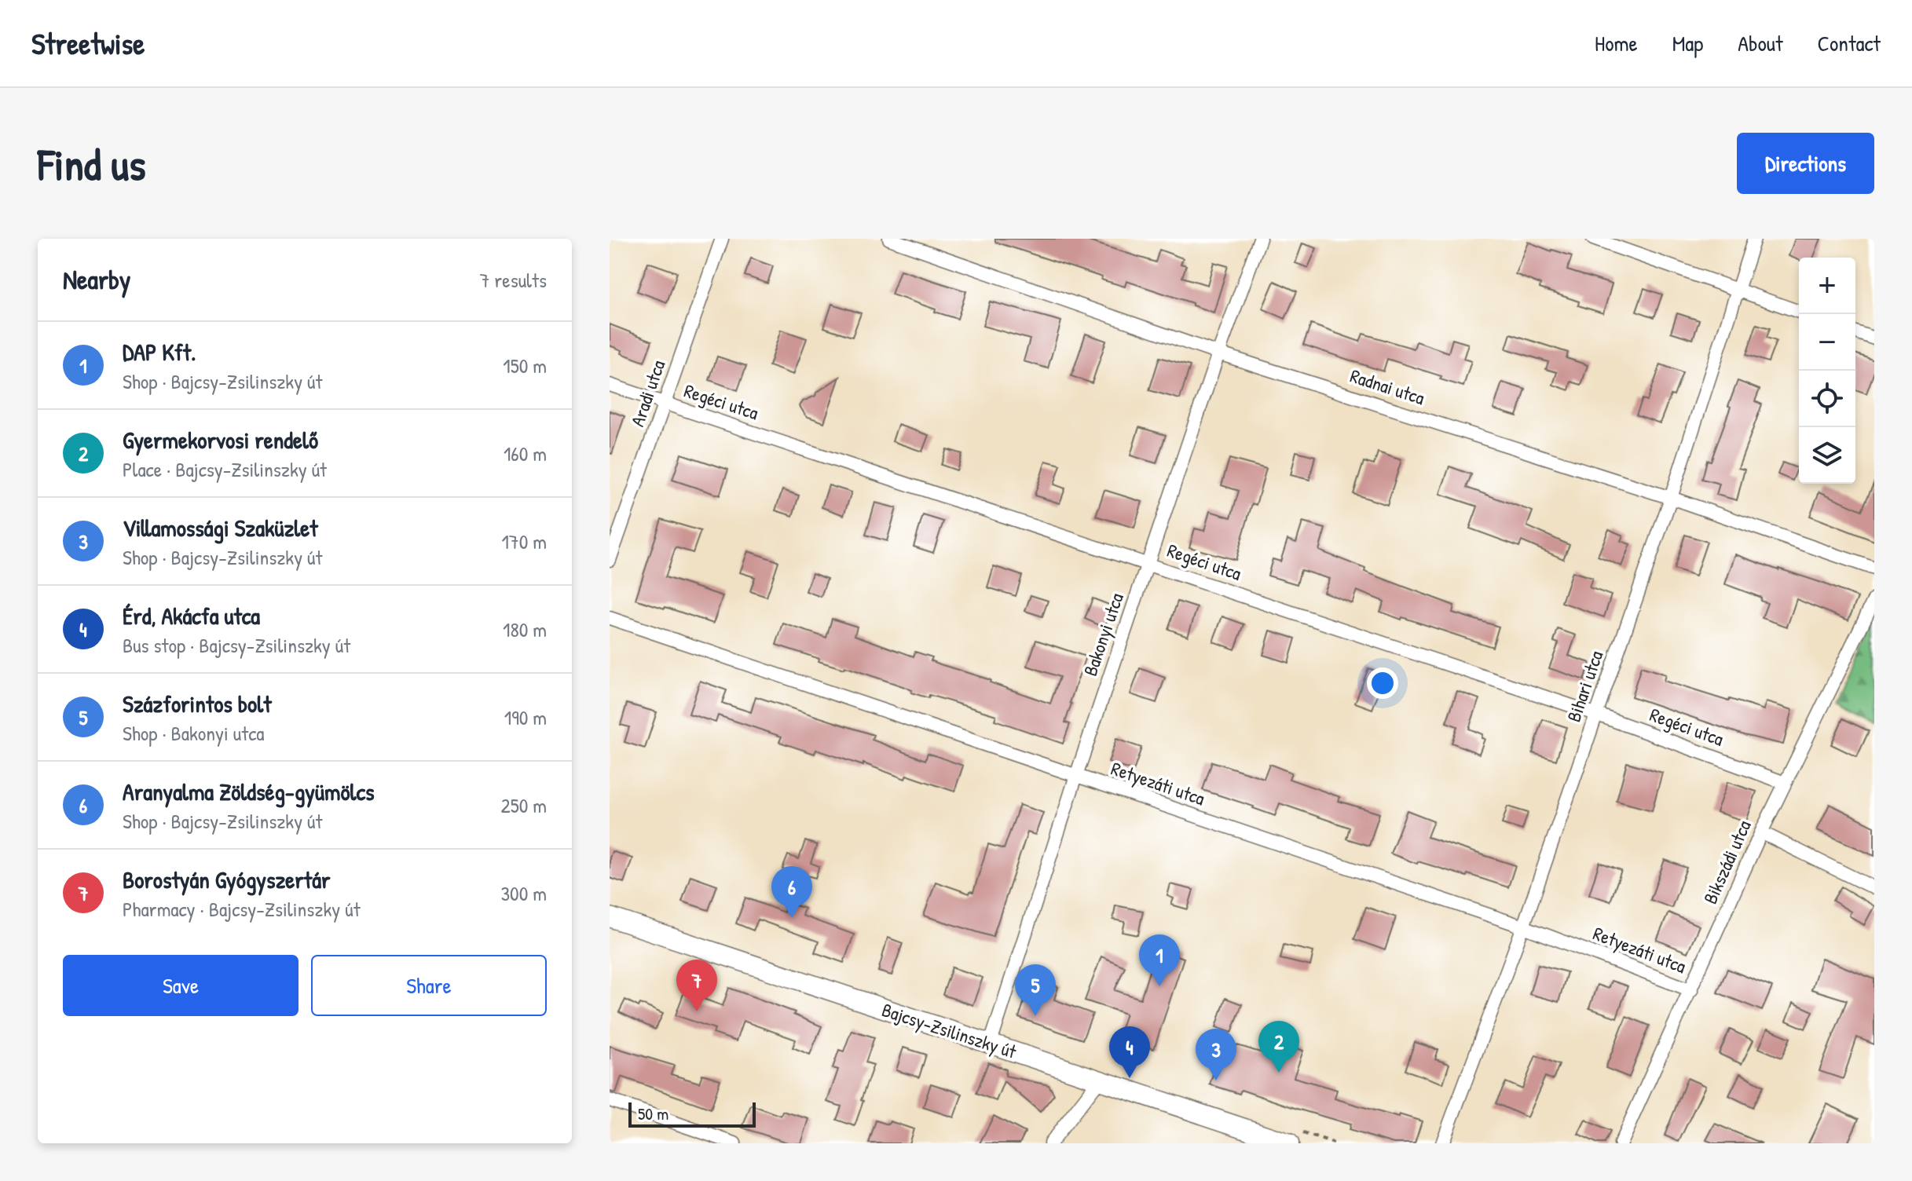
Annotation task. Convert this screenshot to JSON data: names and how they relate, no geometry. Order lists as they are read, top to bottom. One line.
{"streets":{"main road":["Bajcsy-Zsilinszky út"],"street":["Radnai utca","Aradi utca","Regéci utca","Bakonyi utca","Bihari utca","Retyezáti utca","Bikszádi utca"]},"crossings":[["Radnai utca","Bakonyi utca"],["Radnai utca","Bihari utca"],["Aradi utca","Regéci utca"],["Regéci utca","Bakonyi utca"],["Regéci utca","Bihari utca"],["Regéci utca","Bikszádi utca"],["Bakonyi utca","Retyezáti utca"],["Bakonyi utca","Bajcsy-Zsilinszky út"],["Bihari utca","Retyezáti utca"],["Retyezáti utca","Bikszádi utca"]],"scale_bar":"50 m","page":{"header":"Streetwise","nav":["Home","Map","About","Contact"],"buttons":["Directions",["Save","Share"]],"title":"Find us","heading":["Nearby","7 results"],"map_buttons":["+","−"],"list":[{"mark":"1","name":"DAP Kft.","note":"Shop · Bajcsy-Zsilinszky út","value":"150 m"},{"mark":"2","name":"Gyermekorvosi rendelő","note":"Place · Bajcsy-Zsilinszky út","value":"160 m"},{"mark":"3","name":"Villamossági Szaküzlet","note":"Shop · Bajcsy-Zsilinszky út","value":"170 m"},{"mark":"4","name":"Érd, Akácfa utca","note":"Bus stop · Bajcsy-Zsilinszky út","value":"180 m"},{"mark":"5","name":"Százforintos bolt","note":"Shop · Bakonyi utca","value":"190 m"},{"mark":"6","name":"Aranyalma Zöldség-gyümölcs","note":"Shop · Bajcsy-Zsilinszky út","value":"250 m"},{"mark":"7","name":"Borostyán Gyógyszertár","note":"Pharmacy · Bajcsy-Zsilinszky út","value":"300 m"}],"pins":["6","1","7","5","2","4","3"],"scale":"50 m"}}
